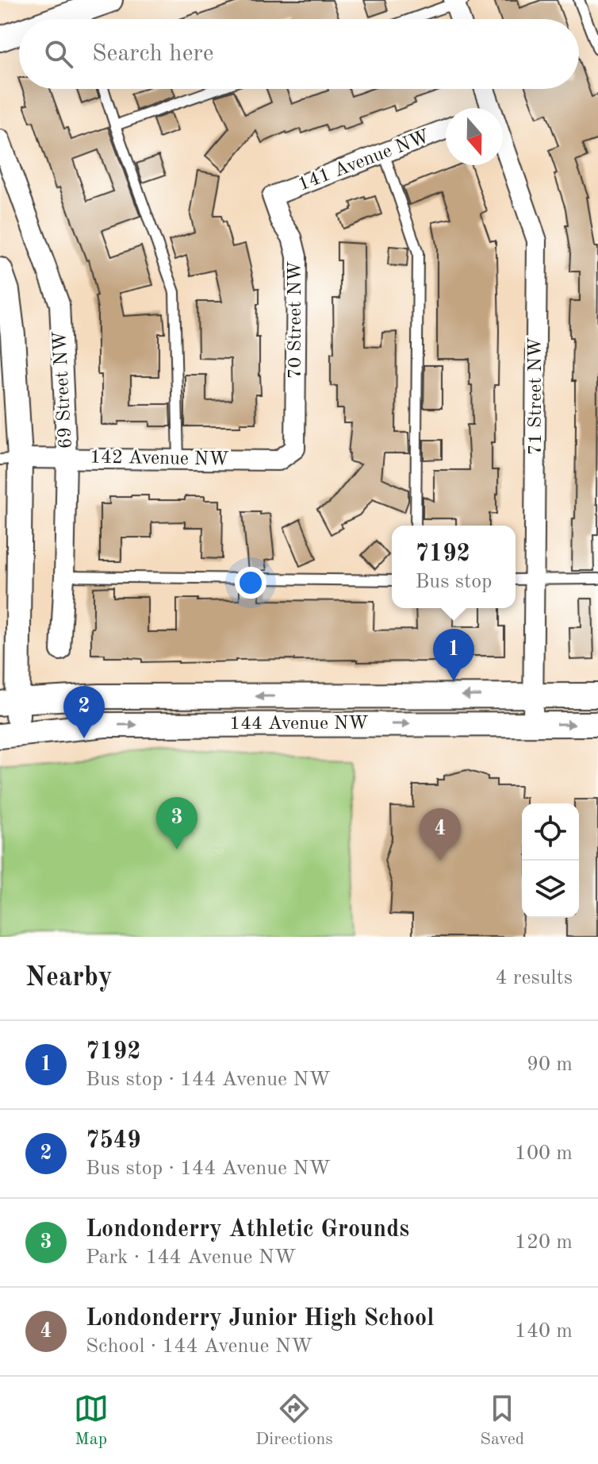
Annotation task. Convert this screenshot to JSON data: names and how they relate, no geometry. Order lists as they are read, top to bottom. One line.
{"streets":{"street":["141 Avenue NW","70 Street NW","69 Street NW","71 Street NW","142 Avenue NW","144 Avenue NW"]},"crossings":[["141 Avenue NW","70 Street NW"],["70 Street NW","142 Avenue NW"],["69 Street NW","142 Avenue NW"],["71 Street NW","144 Avenue NW"]],"north":"bottom","page":{"search":"Search here","popup":["7192","Bus stop"],"pins":["1","2","3","4"],"heading":["Nearby","4 results"],"list":[{"mark":"1","name":"7192","note":"Bus stop · 144 Avenue NW","value":"90 m"},{"mark":"2","name":"7549","note":"Bus stop · 144 Avenue NW","value":"100 m"},{"mark":"3","name":"Londonderry Athletic Grounds","note":"Park · 144 Avenue NW","value":"120 m"},{"mark":"4","name":"Londonderry Junior High School","note":"School · 144 Avenue NW","value":"140 m"}],"nav":["Map","Directions","Saved"]}}
